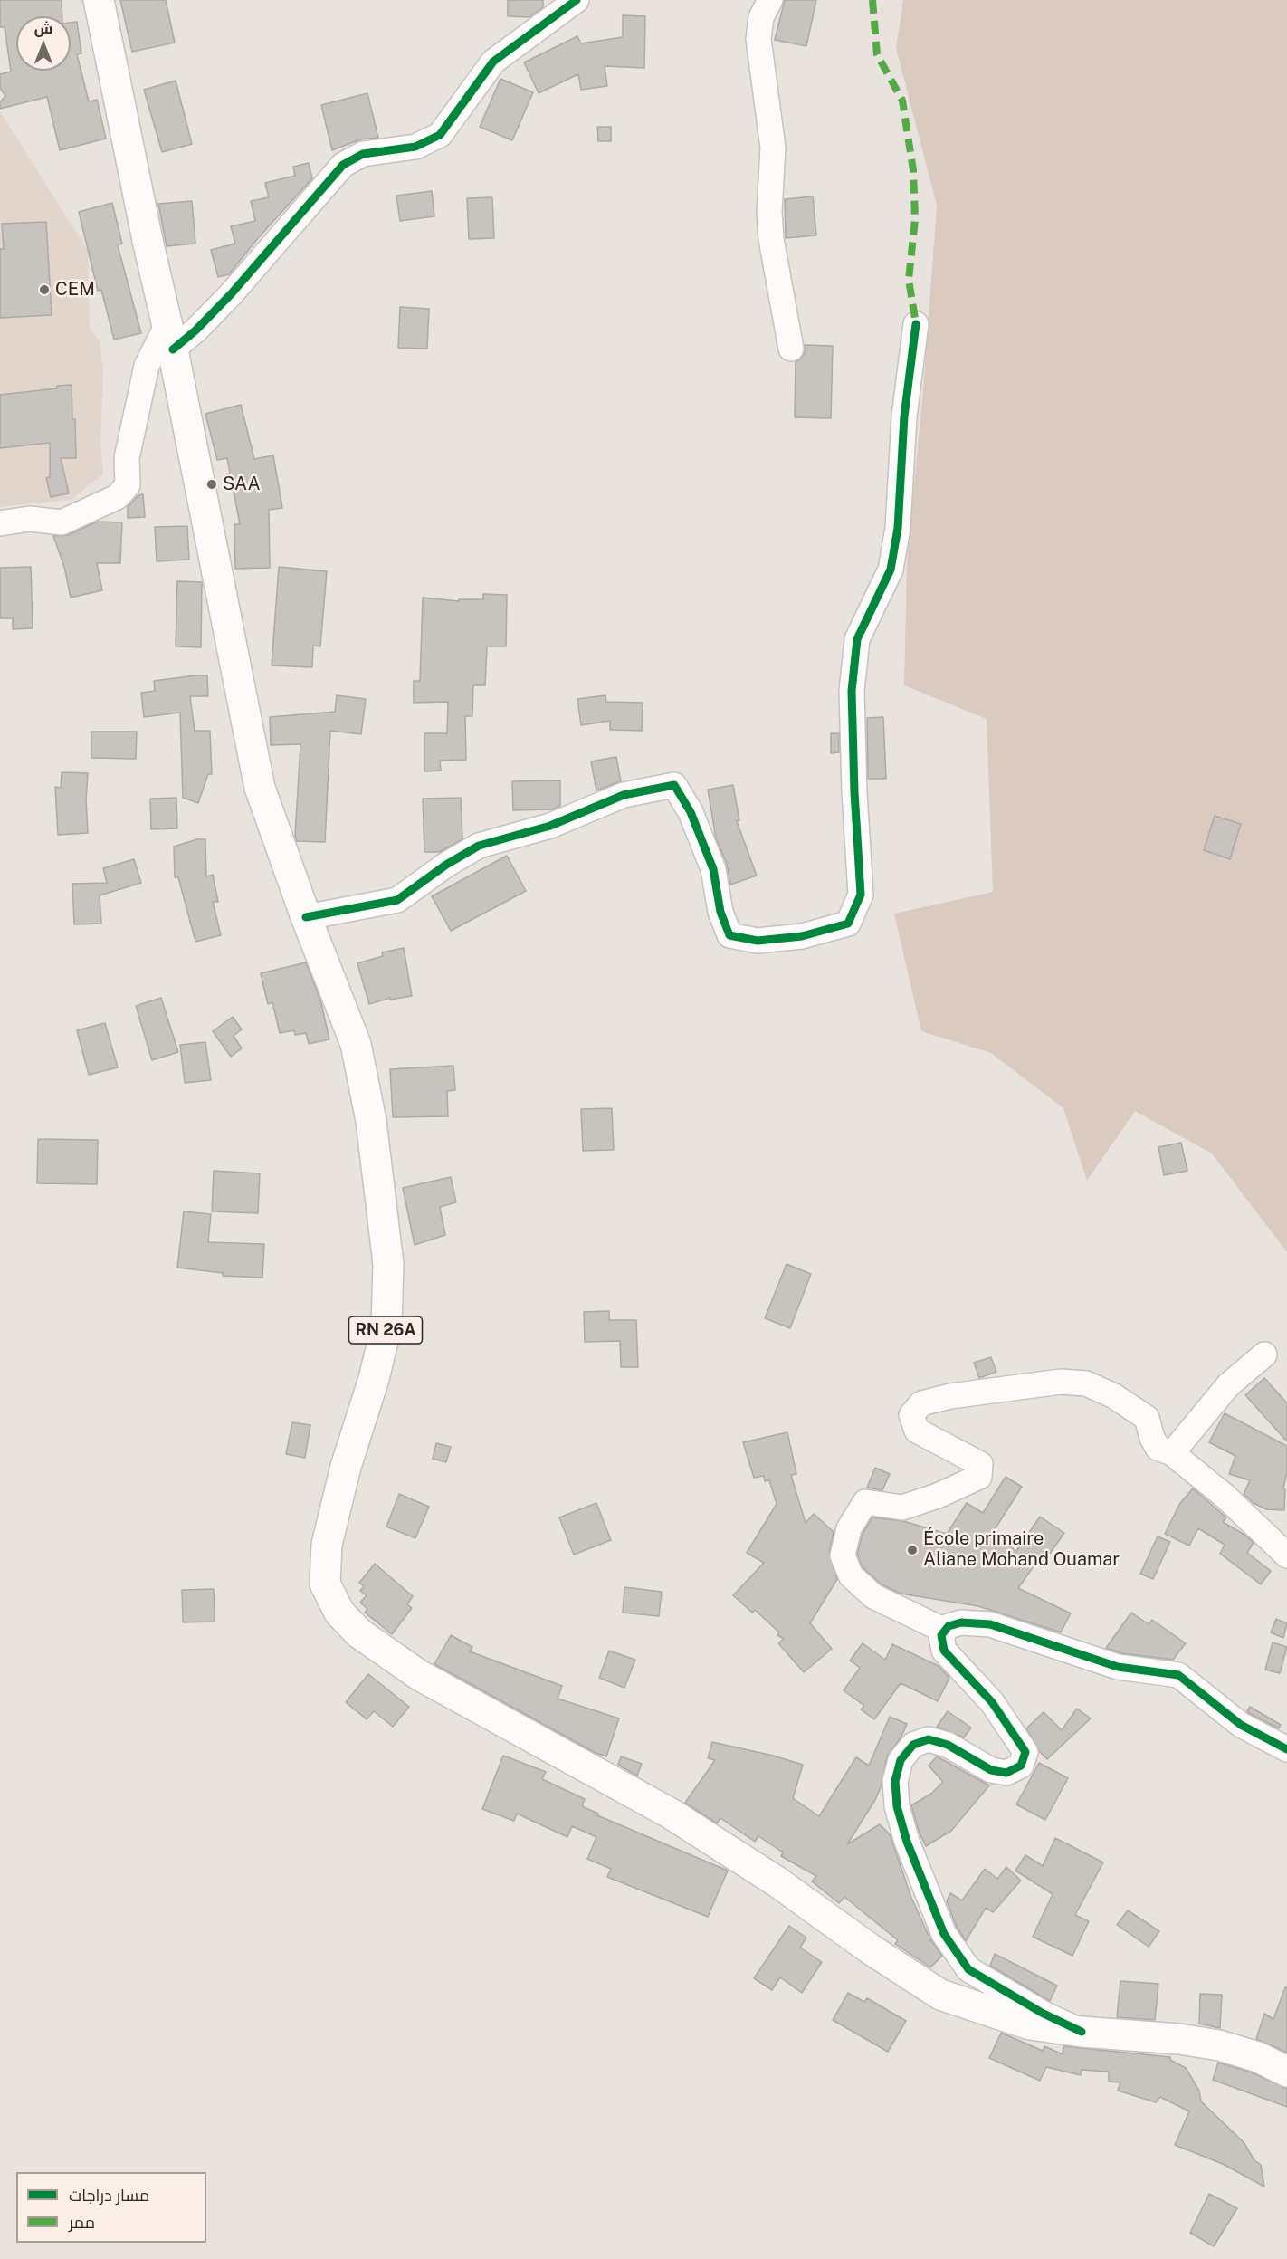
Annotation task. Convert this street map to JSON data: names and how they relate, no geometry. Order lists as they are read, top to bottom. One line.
{"streets":{"main road":["RN 26A"]},"places":["CEM","SAA","École primaire Aliane Mohand Ouamar"],"legend":["مسار دراجات","ممر"],"north":"top"}
